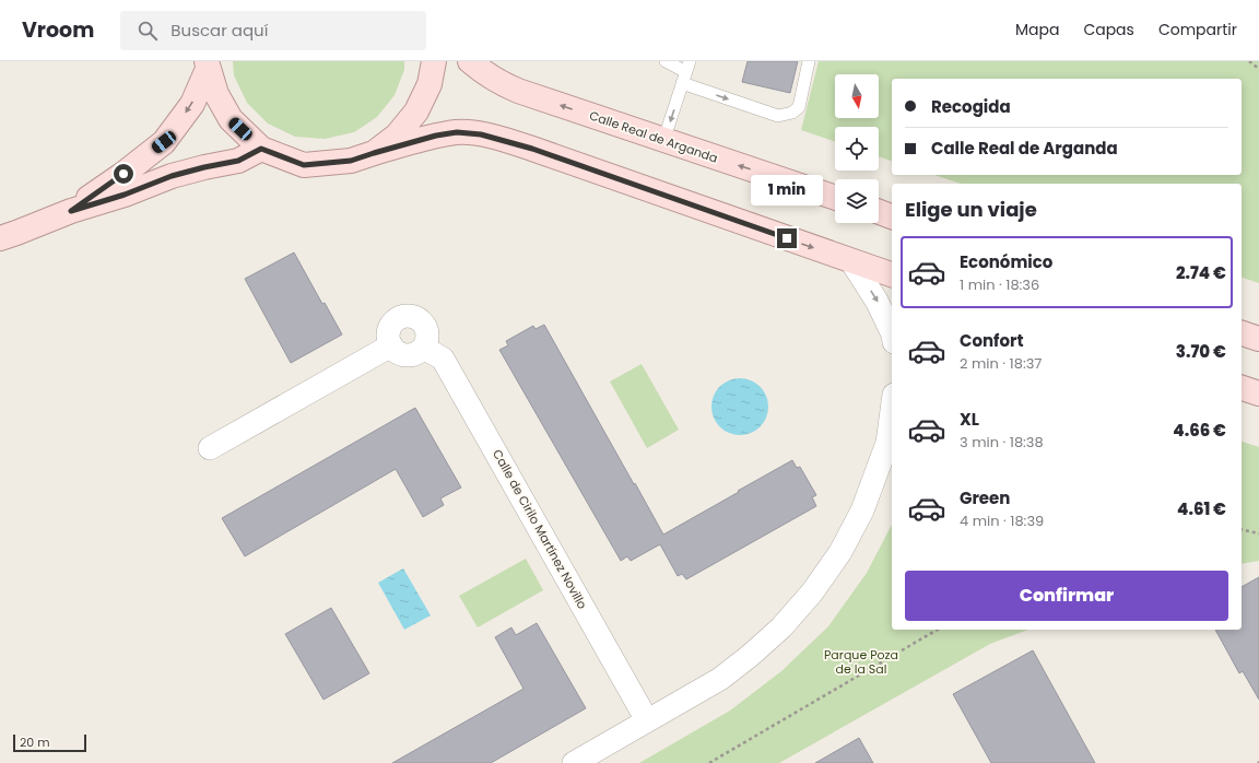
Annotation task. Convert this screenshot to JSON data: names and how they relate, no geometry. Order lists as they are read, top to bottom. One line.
{"streets":{"main road":["Calle Real de Arganda"],"street":["Calle de Cirilo Martínez Novillo"]},"parks":["Parque Poza de la Sal"],"scale_bar":"20 m","north":"bottom","page":{"header":"Vroom","search":"Buscar aquí","nav":["Mapa","Capas","Compartir"],"banner":["Recogida","Calle Real de Arganda"],"bubble":"1 min","heading":"Elige un viaje","list":[{"name":"Económico","note":"1 min · 18:36","value":"2.74 €"},{"name":"Confort","note":"2 min · 18:37","value":"3.70 €"},{"name":"XL","note":"3 min · 18:38","value":"4.66 €"},{"name":"Green","note":"4 min · 18:39","value":"4.61 €"}],"buttons":"Confirmar","scale":"20 m"}}
